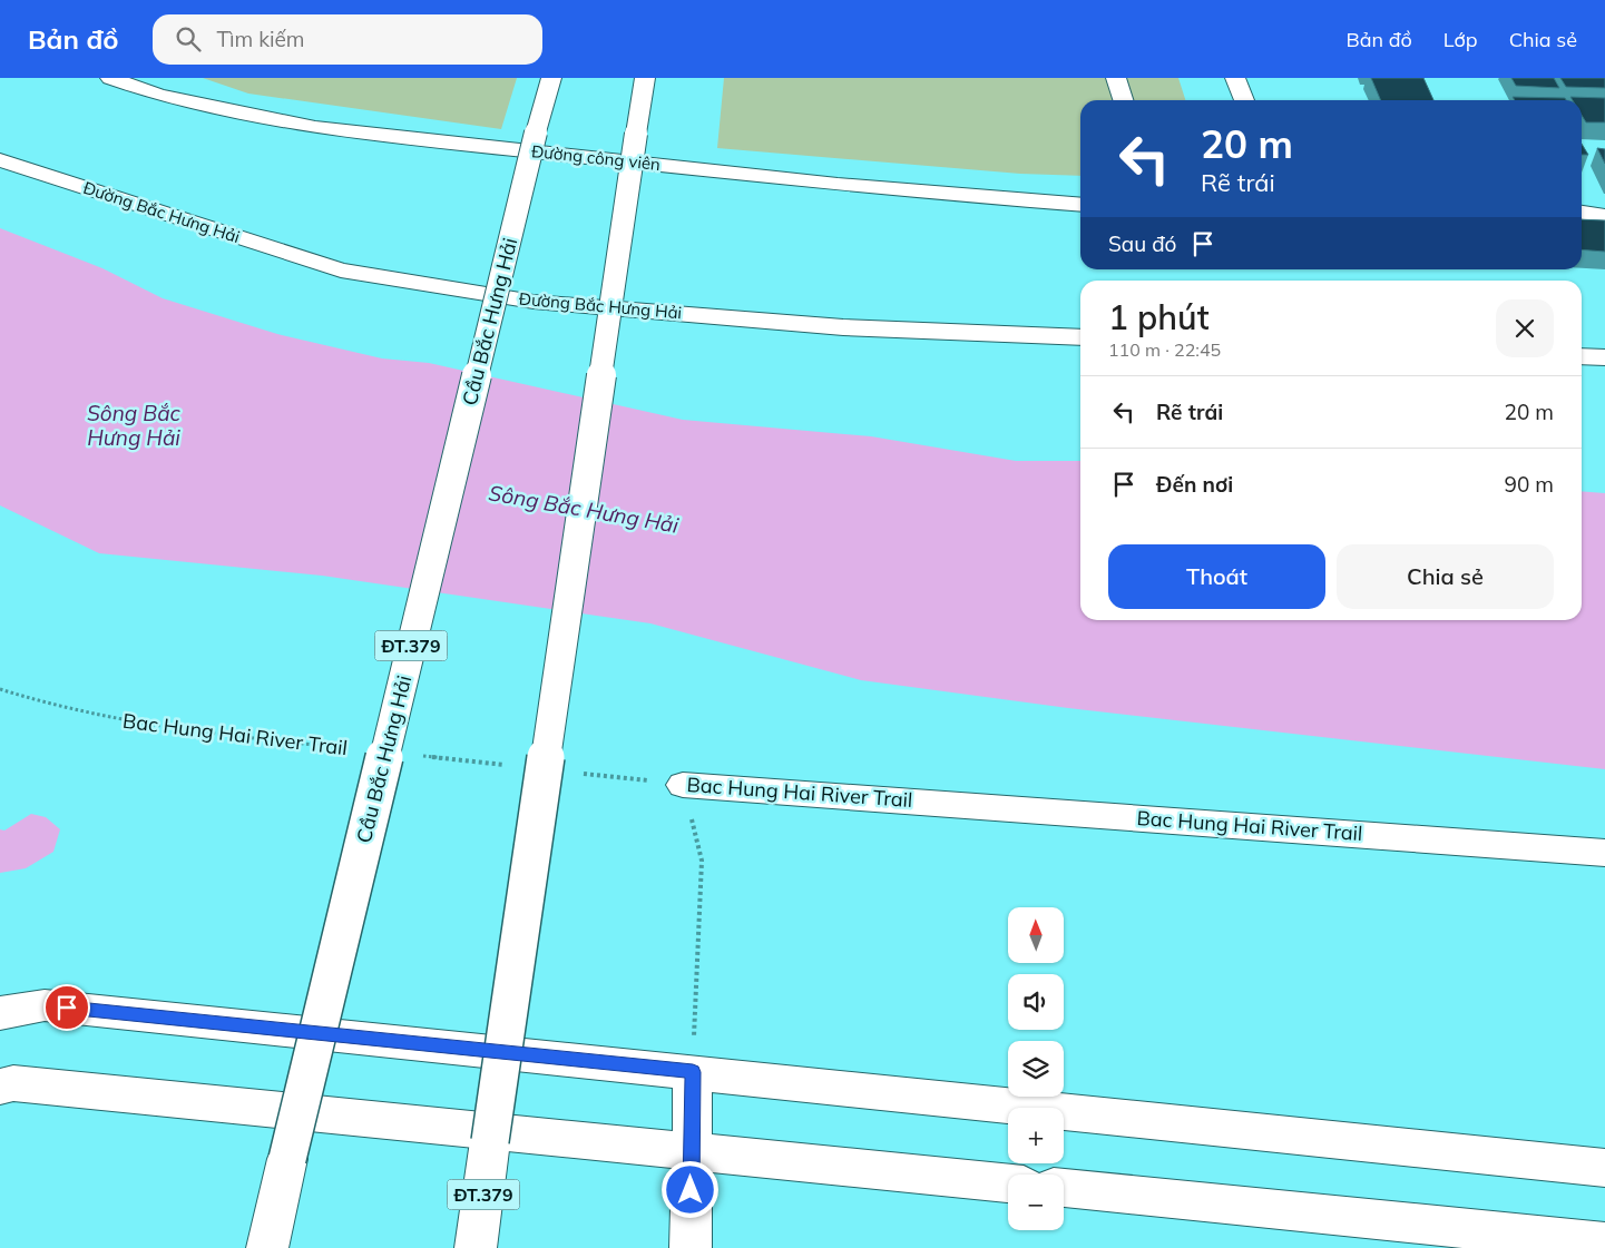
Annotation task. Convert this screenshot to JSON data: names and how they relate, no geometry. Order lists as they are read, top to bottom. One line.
{"streets":{"main road":["Đường công viên","Đường Bắc Hưng Hải","Cầu Bắc Hưng Hải","ĐT.379","Bac Hung Hai River Trail"]},"water":["Sông Bắc Hưng Hải"],"north":"top","page":{"header":"Bản đồ","search":"Tìm kiếm","nav":["Bản đồ","Lớp","Chia sẻ"],"turn":["20 m","Rẽ trái"],"then":"Sau đó","heading":["1 phút","110 m · 22:45"],"list":[{"name":"Rẽ trái","value":"20 m"},{"name":"Đến nơi","value":"90 m"}],"buttons":["Thoát","Chia sẻ"],"map_buttons":["+","−"]}}
